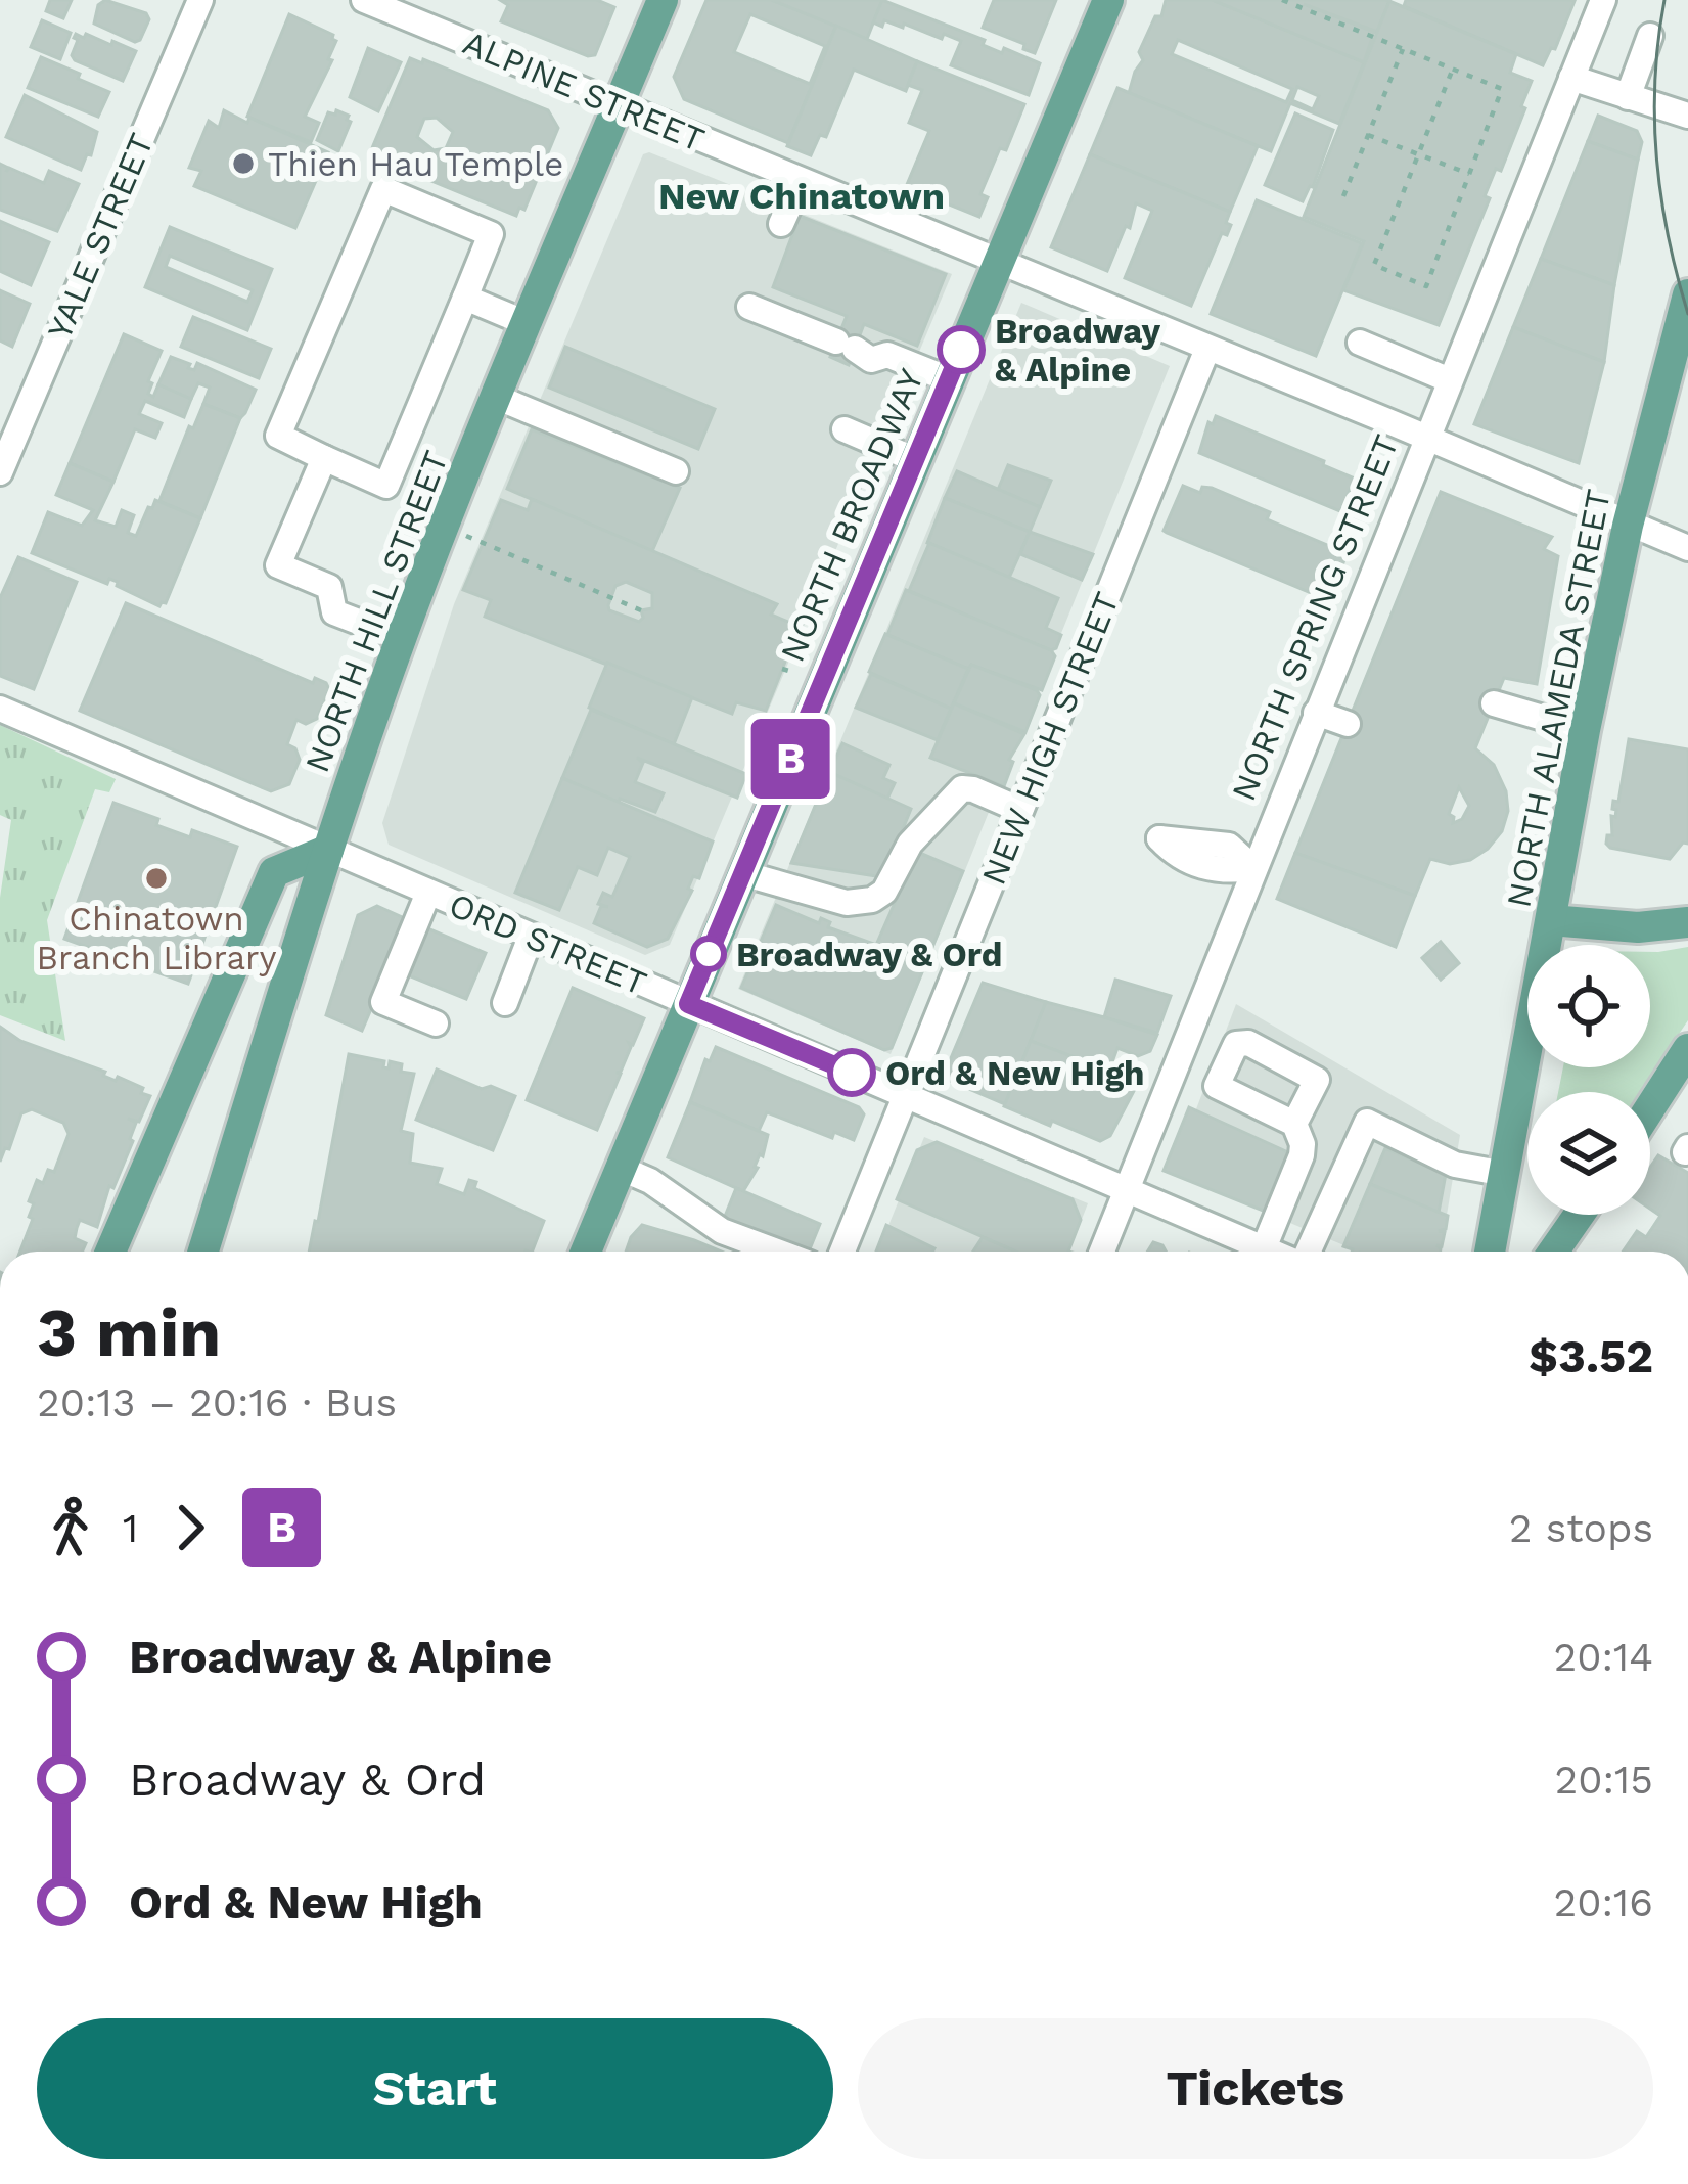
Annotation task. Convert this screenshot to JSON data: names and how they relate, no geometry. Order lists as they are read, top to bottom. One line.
{"streets":{"main road":["NORTH BROADWAY","NORTH HILL STREET","NORTH ALAMEDA STREET"],"street":["ALPINE STREET","YALE STREET","NORTH SPRING STREET","NEW HIGH STREET","ORD STREET"]},"crossings":[["ALPINE STREET","NORTH BROADWAY"],["ALPINE STREET","NORTH HILL STREET"],["ALPINE STREET","NORTH SPRING STREET"],["ALPINE STREET","NORTH ALAMEDA STREET"],["ALPINE STREET","NEW HIGH STREET"],["NORTH BROADWAY","ORD STREET"],["NORTH HILL STREET","ORD STREET"],["NORTH SPRING STREET","ORD STREET"],["NEW HIGH STREET","ORD STREET"]],"districts":["New Chinatown"],"places":["Thien Hau Temple","Broadway & Alpine","Chinatown Branch Library","Broadway & Ord","Ord & New High"],"lines":["bus line B"],"page":{"on_map":"B","heading":["3 min","20:13 – 20:16 · Bus","$3.52"],"legs":["1","B","2 stops"],"list":[{"name":"Broadway & Alpine","value":"20:14"},{"name":"Broadway & Ord","value":"20:15"},{"name":"Ord & New High","value":"20:16"}],"buttons":["Start","Tickets"]}}
